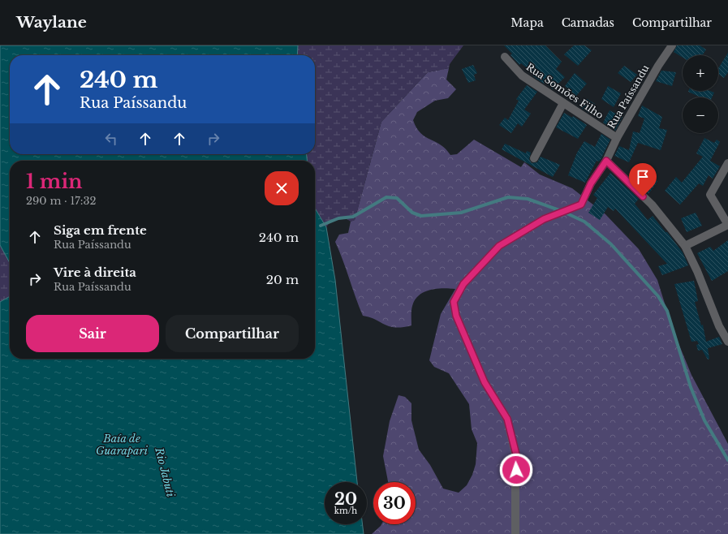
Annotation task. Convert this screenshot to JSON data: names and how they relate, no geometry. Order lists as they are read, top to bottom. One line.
{"streets":{"street":["Rua Somões Filho","Rua Paíssandu"]},"crossings":[["Rua Somões Filho","Rua Paíssandu"]],"water":["Baía de Guarapari","Rio Jabuti"],"page":{"header":"Waylane","nav":["Mapa","Camadas","Compartilhar"],"map_buttons":["+","−"],"turn":["240 m","Rua Paíssandu"],"heading":["1 min","290 m · 17:32"],"list":[{"name":"Siga em frente","note":"Rua Paíssandu","value":"240 m"},{"name":"Vire à direita","note":"Rua Paíssandu","value":"20 m"}],"buttons":["Sair","Compartilhar"],"speed":"20 km/h","limit":"30"}}
